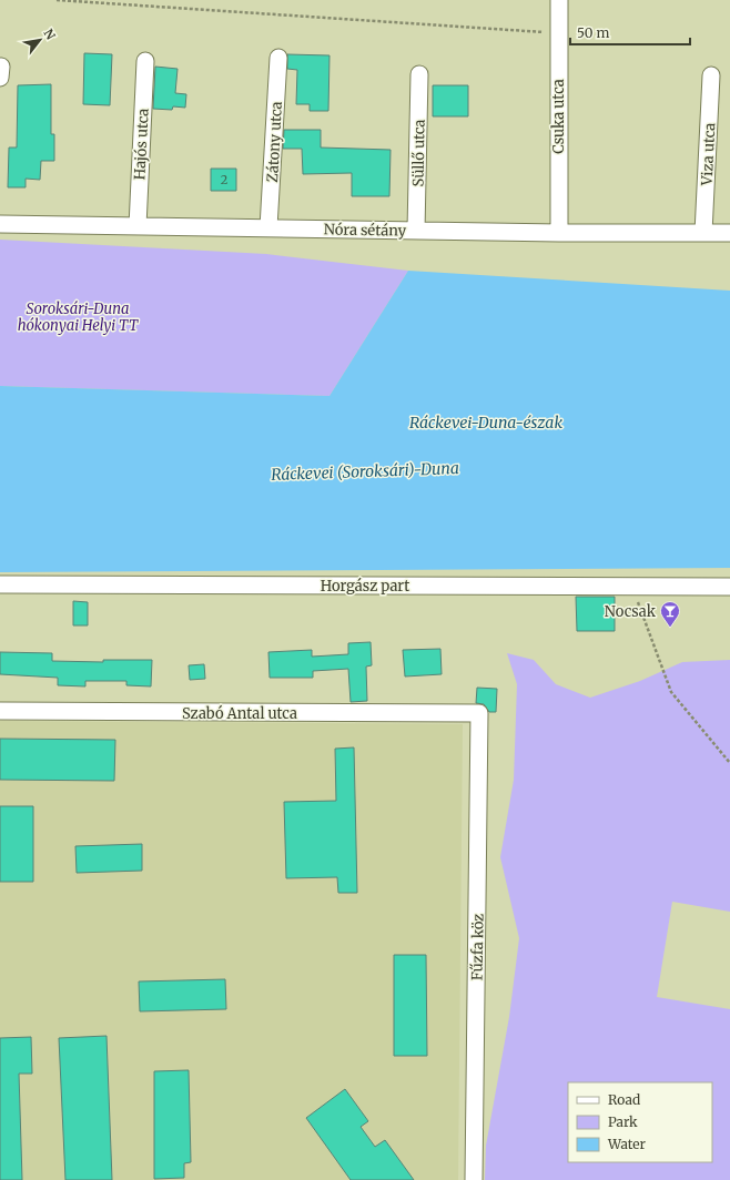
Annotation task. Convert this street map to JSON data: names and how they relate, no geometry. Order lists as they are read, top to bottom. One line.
{"streets":{"street":["Csuka utca","Zátony utca","Hajós utca","Süllő utca","Viza utca","Nóra sétány","Horgász part","Szabó Antal utca","Fűzfa köz"]},"crossings":[["Csuka utca","Nóra sétány"],["Zátony utca","Nóra sétány"],["Hajós utca","Nóra sétány"],["Süllő utca","Nóra sétány"],["Viza utca","Nóra sétány"],["Szabó Antal utca","Fűzfa köz"]],"water":["Ráckevei-Duna-észak","Ráckevei (Soroksári)-Duna"],"parks":["Soroksári-Duna hókonyai Helyi TT"],"places":{"bar":["Nocsak"]},"house_numbers":["2"],"legend":["Road","Park","Water"],"scale_bar":"50 m","north":"top right"}
